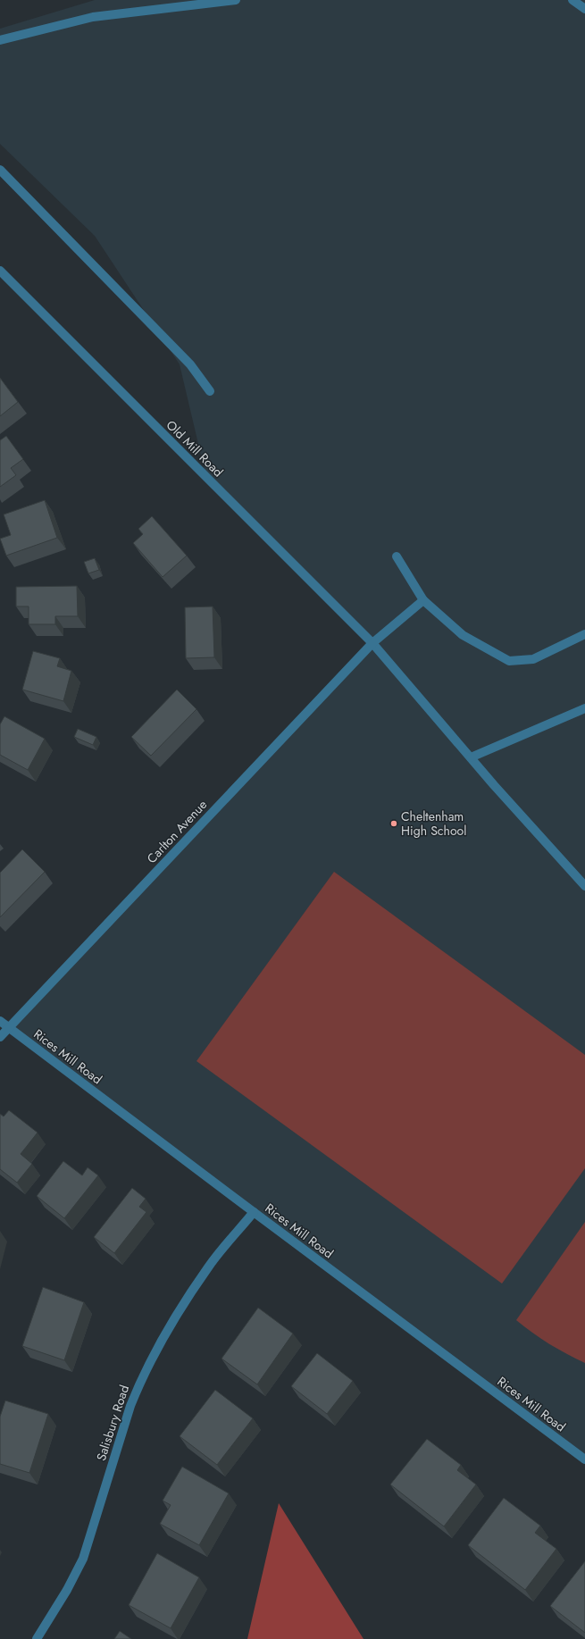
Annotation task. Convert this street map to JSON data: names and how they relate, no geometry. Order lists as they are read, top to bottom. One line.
{"streets":{"street":["Old Mill Road","Carlton Avenue","Rices Mill Road","Salisbury Road"]},"crossings":[["Old Mill Road","Carlton Avenue"],["Carlton Avenue","Rices Mill Road"],["Rices Mill Road","Salisbury Road"]],"places":["Cheltenham High School"]}
